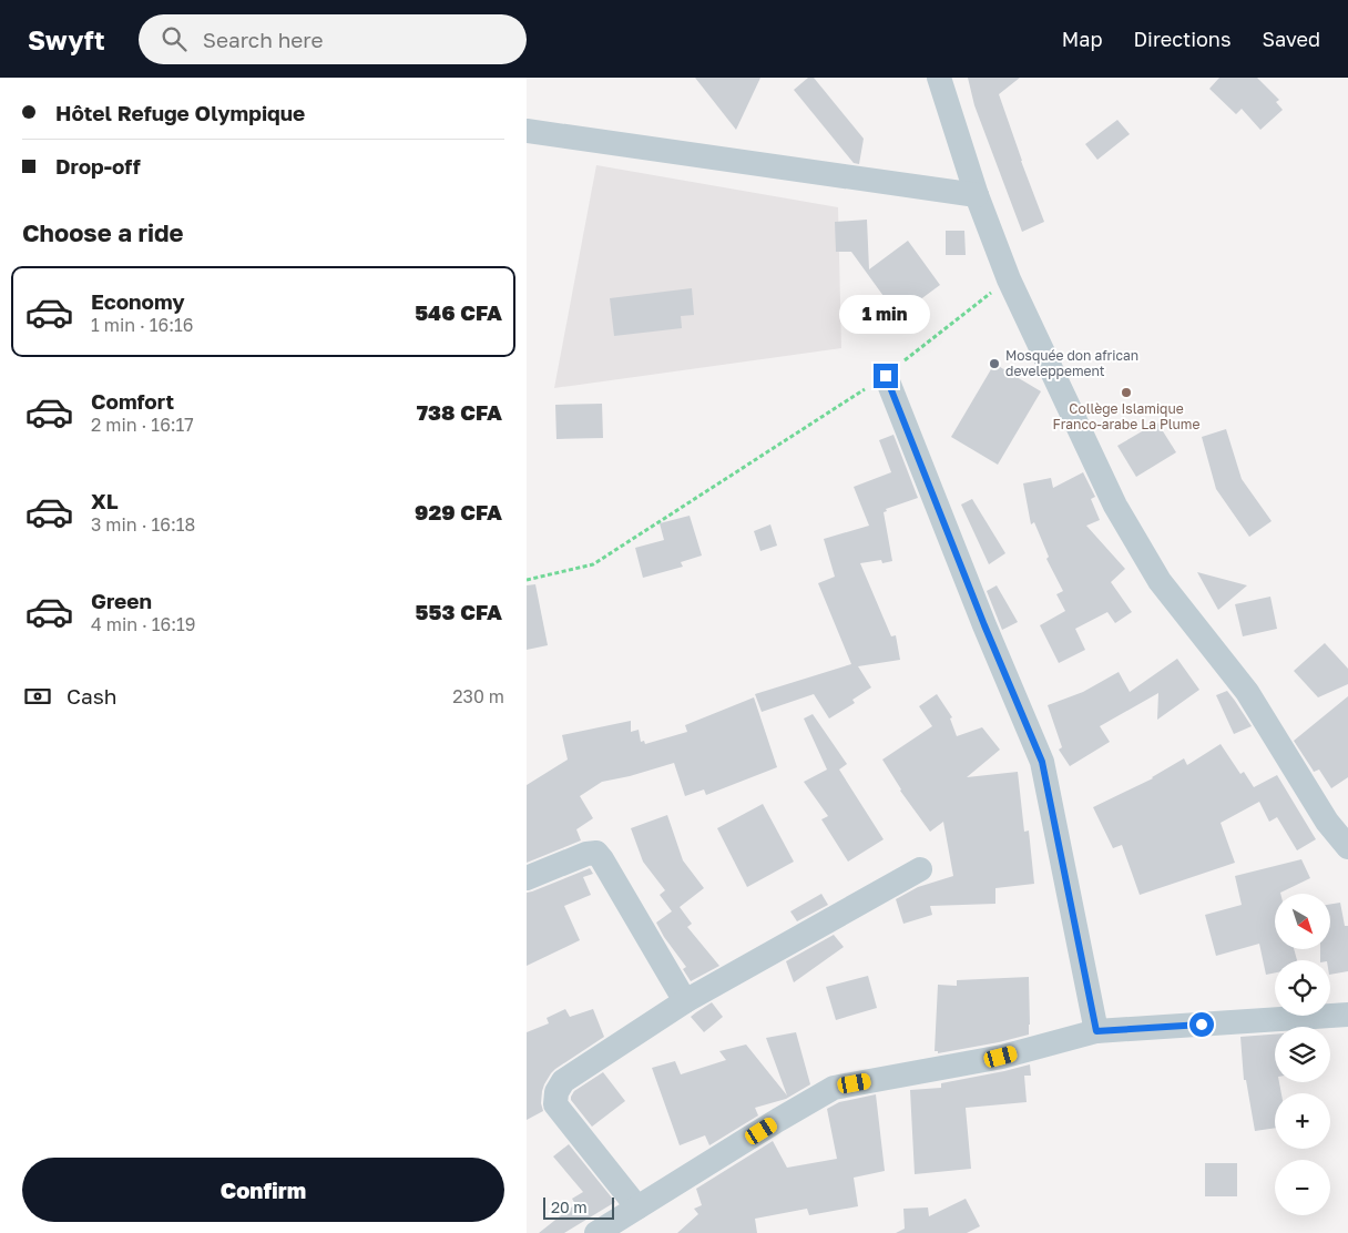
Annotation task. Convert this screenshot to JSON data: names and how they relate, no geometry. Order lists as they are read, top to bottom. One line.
{"places":["Mosquée don african develeppement","Collège Islamique Franco-arabe La Plume"],"scale_bar":"20 m","north":"bottom right","page":{"header":"Swyft","search":"Search here","nav":["Map","Directions","Saved"],"banner":["Hôtel Refuge Olympique","Drop-off"],"heading":"Choose a ride","list":[{"name":"Economy","note":"1 min · 16:16","value":"546 CFA"},{"name":"Comfort","note":"2 min · 16:17","value":"738 CFA"},{"name":"XL","note":"3 min · 16:18","value":"929 CFA"},{"name":"Green","note":"4 min · 16:19","value":"553 CFA"}],"bubble":"1 min","pay":["Cash","230 m"],"map_buttons":["+","−"],"buttons":"Confirm","scale":"20 m"}}
